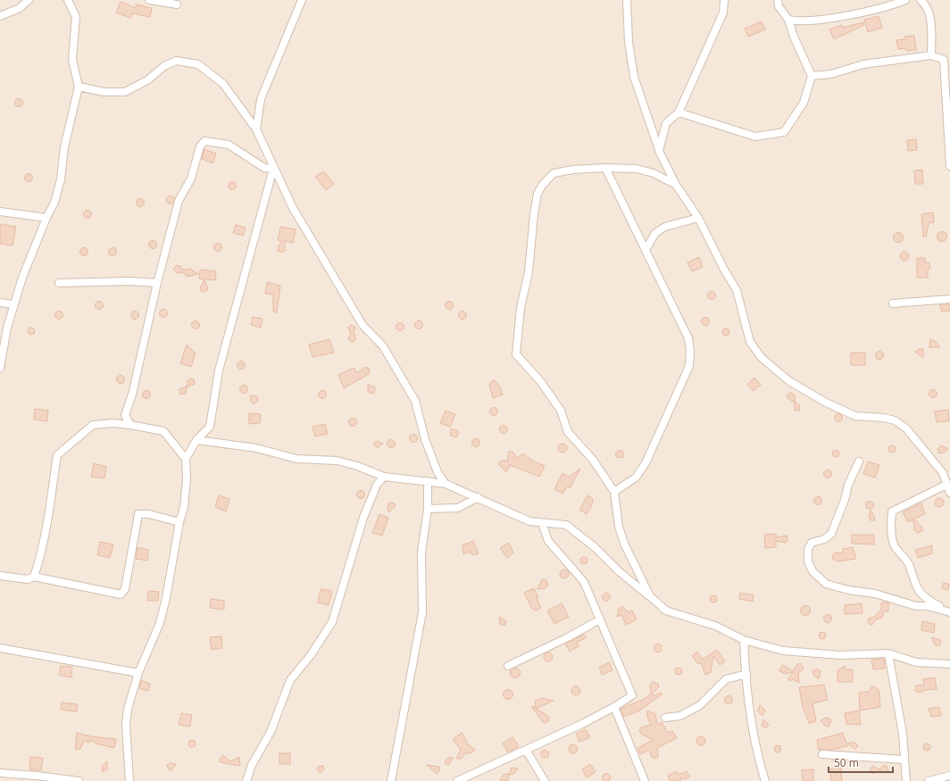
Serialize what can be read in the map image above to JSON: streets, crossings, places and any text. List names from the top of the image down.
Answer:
{
  "scale_bar": "50 m"
}
